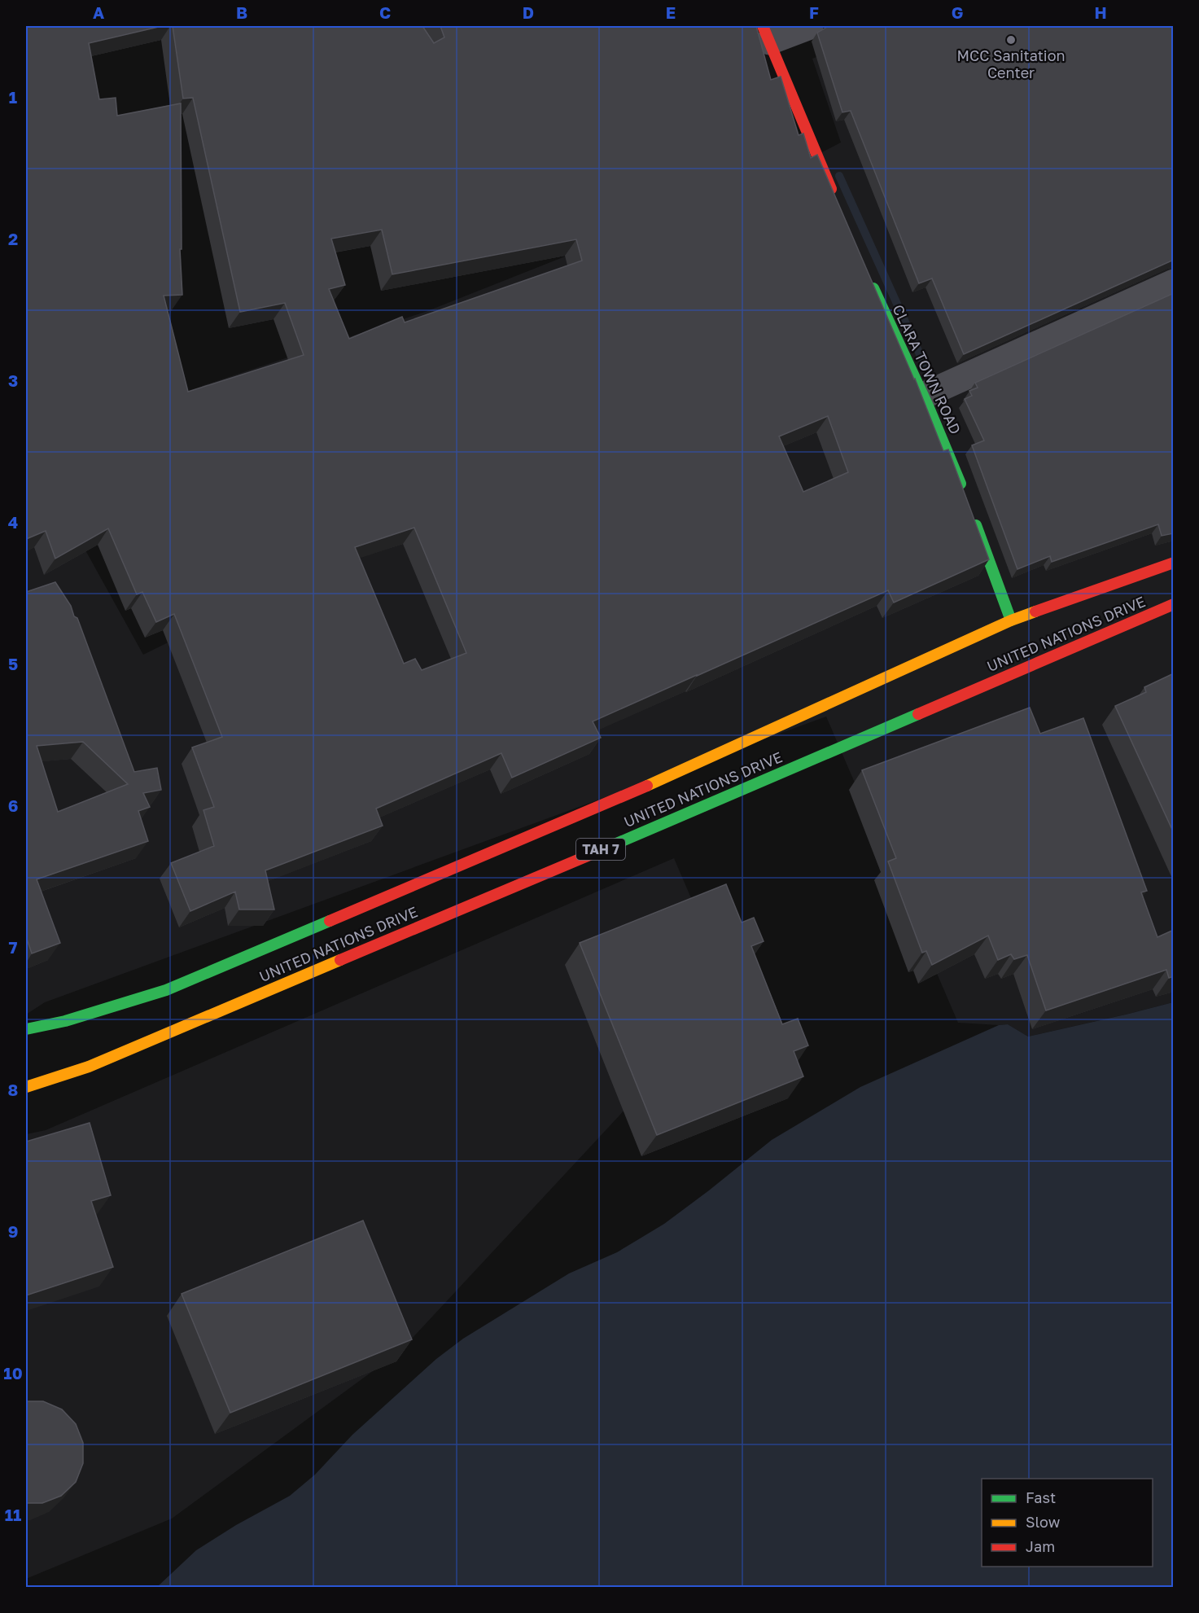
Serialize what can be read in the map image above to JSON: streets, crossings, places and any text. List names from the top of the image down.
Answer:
{
  "streets": {
    "main road": ["CLARA TOWN ROAD", "UNITED NATIONS DRIVE", "TAH 7"]
  },
  "places": ["MCC Sanitation Center"],
  "legend": ["Fast", "Slow", "Jam"],
  "grid": {
    "columns": [
      "A",
      "B",
      "C",
      "D",
      "E",
      "F",
      "G",
      "H"
    ],
    "rows": [
      "1",
      "2",
      "3",
      "4",
      "5",
      "6",
      "7",
      "8",
      "9",
      "10",
      "11"
    ]
  }
}
